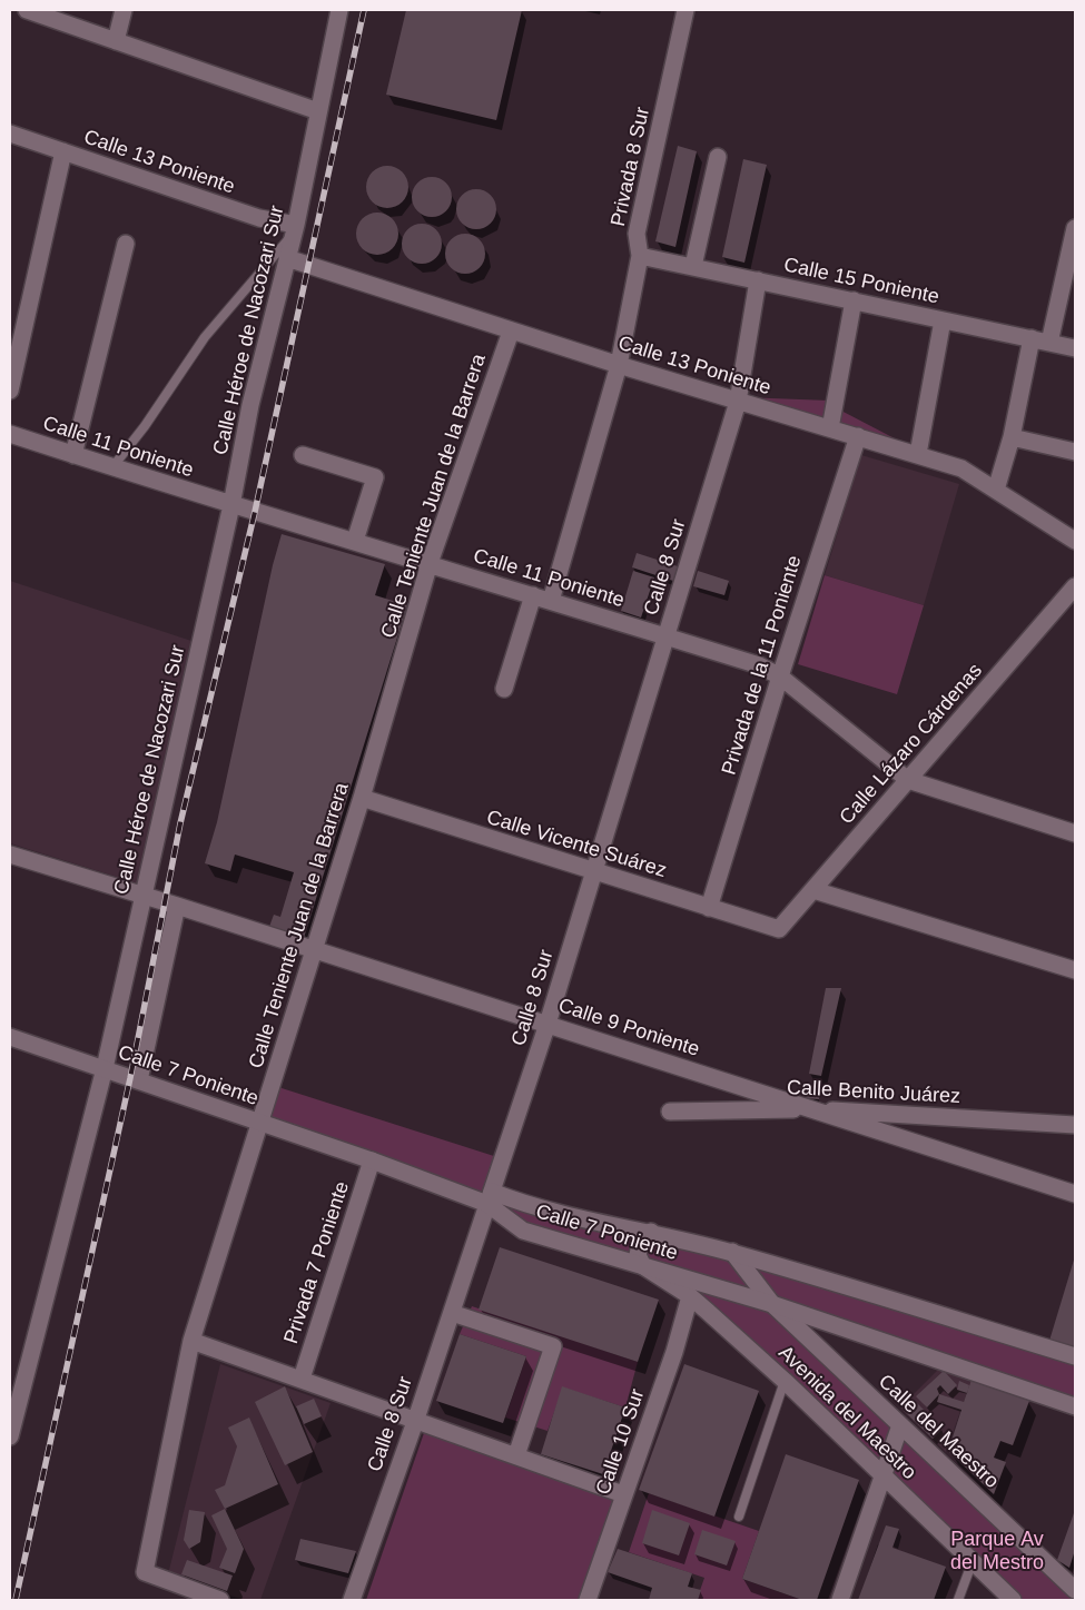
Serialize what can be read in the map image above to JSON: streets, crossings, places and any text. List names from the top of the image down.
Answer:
{
  "streets": {
    "street": [
      "Calle 13 Poniente",
      "Privada 8 Sur",
      "Calle 15 Poniente",
      "Calle Héroe de Nacozari Sur",
      "Calle 11 Poniente",
      "Calle Teniente Juan de la Barrera",
      "Calle 8 Sur",
      "Privada de la 11 Poniente",
      "Calle Lázaro Cárdenas",
      "Calle Vicente Suárez",
      "Calle 9 Poniente",
      "Calle 7 Poniente",
      "Calle Benito Juárez",
      "Privada 7 Poniente",
      "Avenida del Maestro",
      "Calle del Maestro",
      "Calle 10 Sur"
    ]
  },
  "crossings": [
    ["Calle 13 Poniente", "Privada 8 Sur"],
    ["Calle 13 Poniente", "Calle Héroe de Nacozari Sur"],
    ["Calle 13 Poniente", "Calle Teniente Juan de la Barrera"],
    ["Calle 13 Poniente", "Calle 8 Sur"],
    ["Calle 13 Poniente", "Privada de la 11 Poniente"],
    ["Privada 8 Sur", "Calle 15 Poniente"],
    ["Privada 8 Sur", "Calle 11 Poniente"],
    ["Calle 15 Poniente", "Calle 8 Sur"],
    ["Calle Héroe de Nacozari Sur", "Calle 11 Poniente"],
    ["Calle Héroe de Nacozari Sur", "Calle 9 Poniente"],
    ["Calle Héroe de Nacozari Sur", "Calle 7 Poniente"],
    ["Calle 11 Poniente", "Calle Teniente Juan de la Barrera"],
    ["Calle 11 Poniente", "Calle 8 Sur"],
    ["Calle 11 Poniente", "Privada de la 11 Poniente"],
    ["Calle 11 Poniente", "Calle Lázaro Cárdenas"],
    ["Calle Teniente Juan de la Barrera", "Calle Vicente Suárez"],
    ["Calle Teniente Juan de la Barrera", "Calle 9 Poniente"],
    ["Calle Teniente Juan de la Barrera", "Calle 7 Poniente"],
    ["Calle 8 Sur", "Calle Vicente Suárez"],
    ["Calle 8 Sur", "Calle 9 Poniente"],
    ["Calle 8 Sur", "Calle 7 Poniente"],
    ["Privada de la 11 Poniente", "Calle Vicente Suárez"],
    ["Calle Lázaro Cárdenas", "Calle Vicente Suárez"],
    ["Calle 9 Poniente", "Calle Benito Juárez"],
    ["Calle 7 Poniente", "Privada 7 Poniente"],
    ["Calle 7 Poniente", "Avenida del Maestro"],
    ["Calle 7 Poniente", "Calle del Maestro"],
    ["Avenida del Maestro", "Calle 10 Sur"]
  ],
  "parks": ["Parque Av del Mestro"]
}
